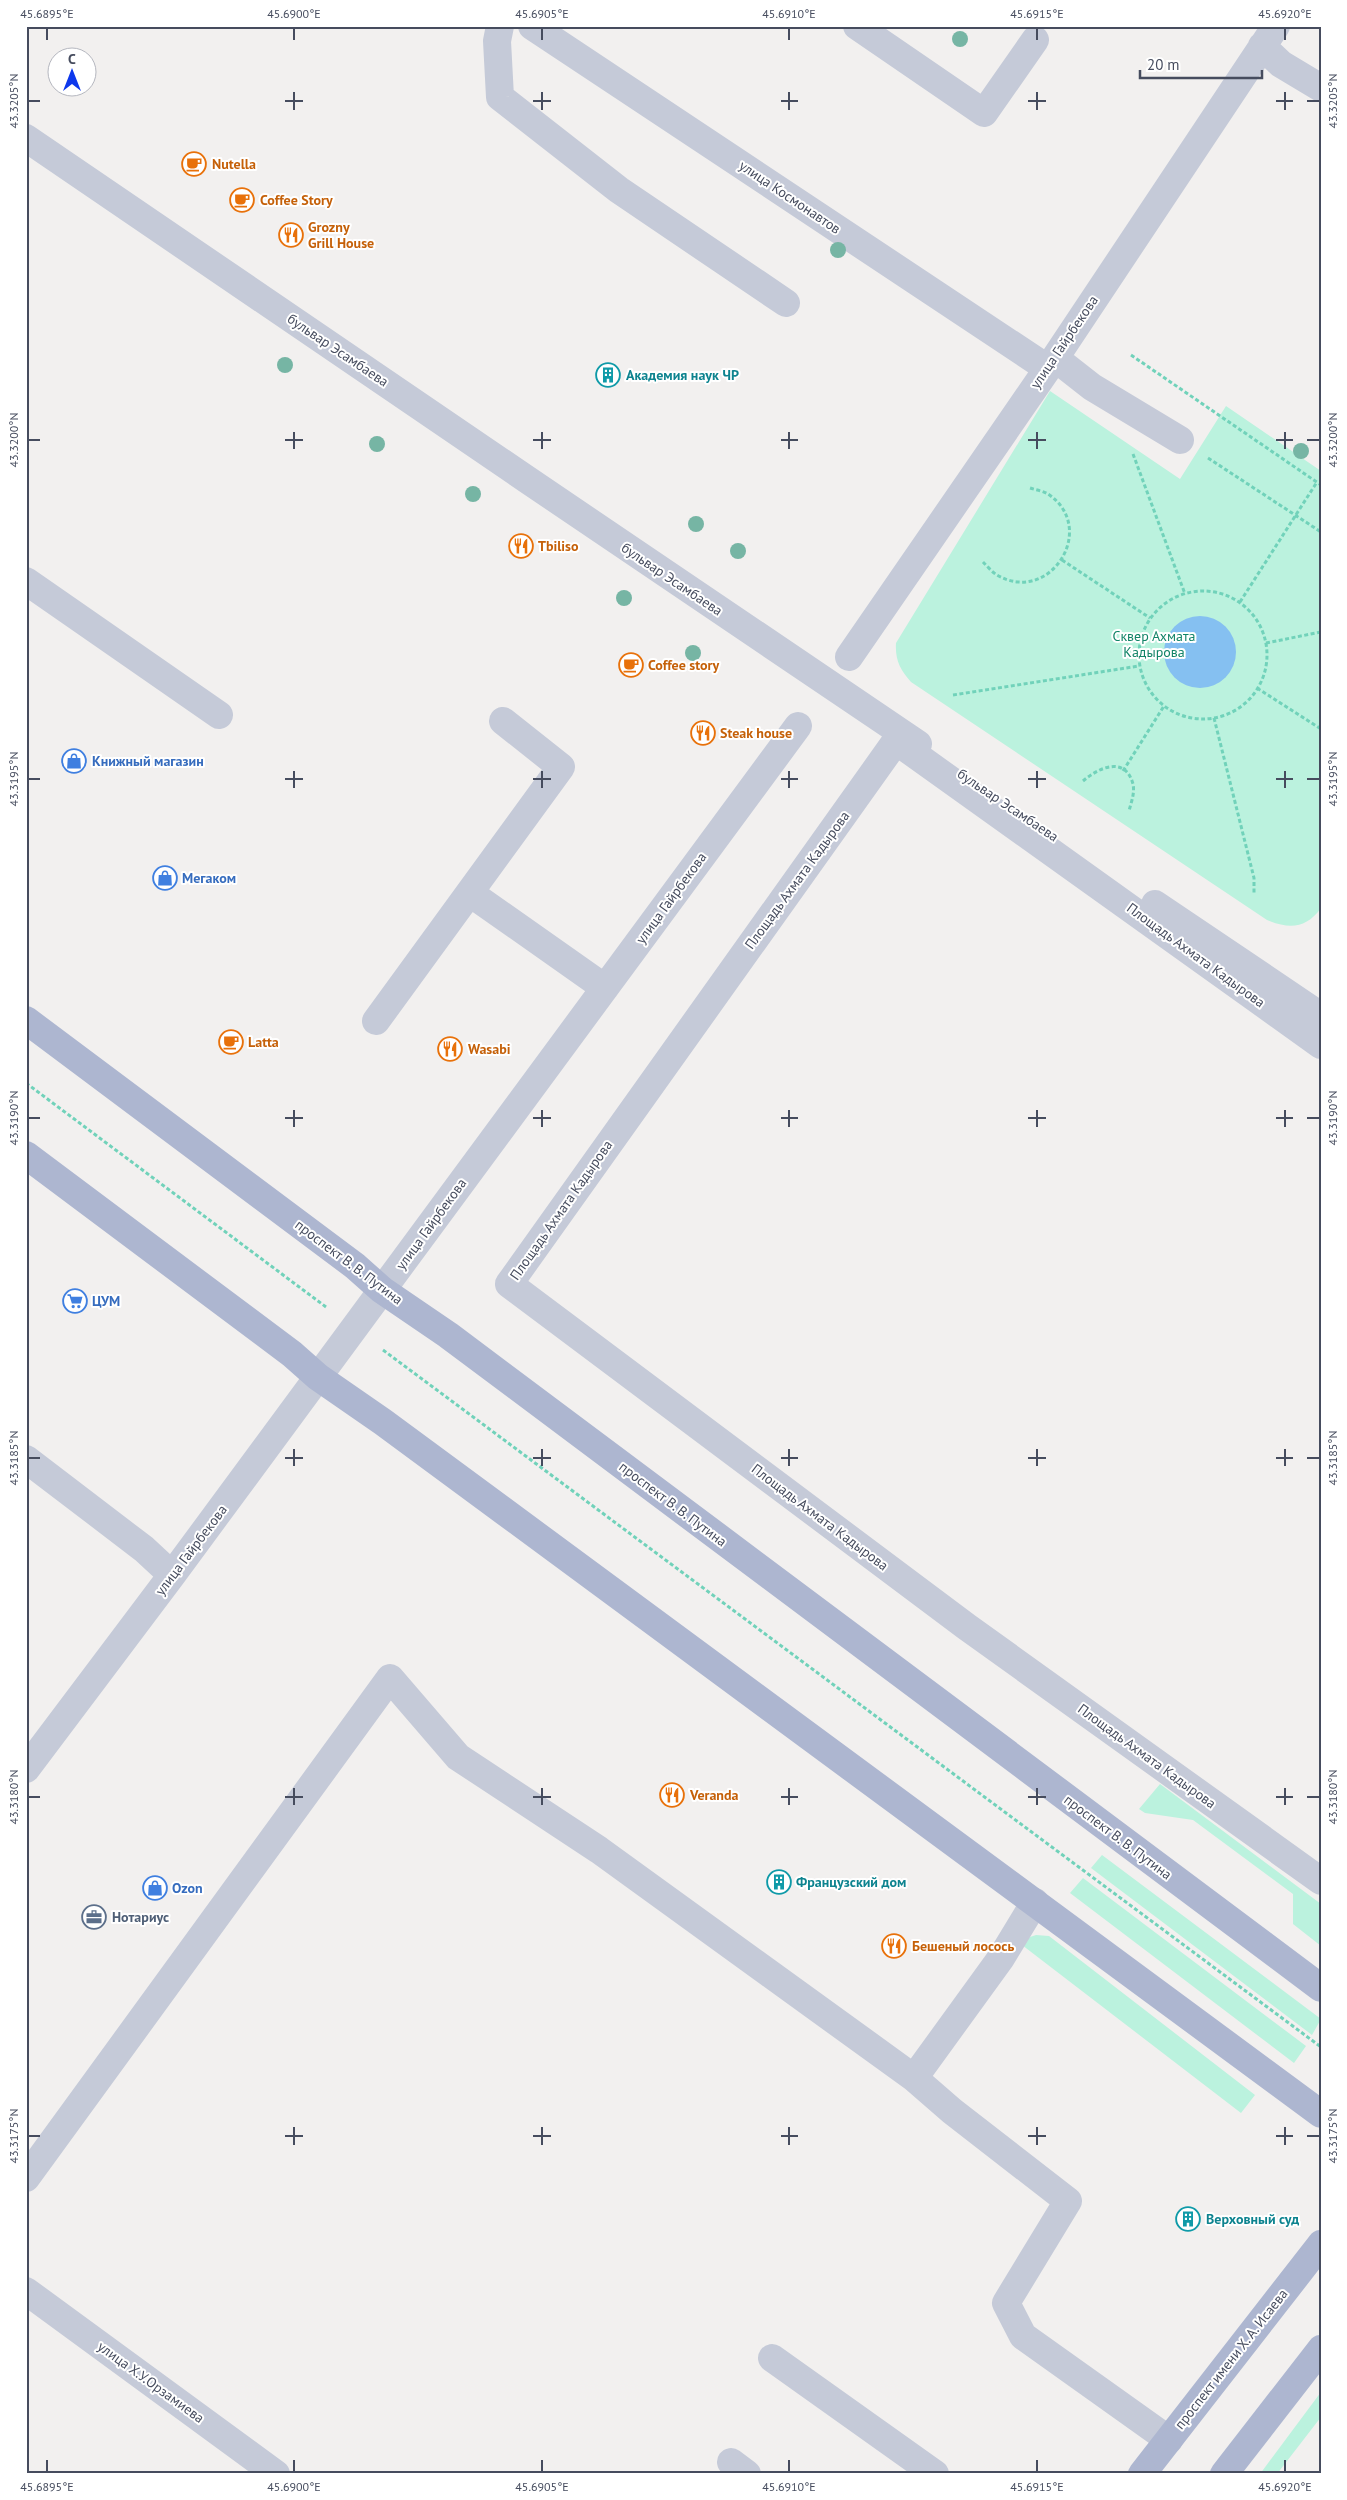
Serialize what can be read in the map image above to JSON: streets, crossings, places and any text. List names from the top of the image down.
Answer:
{
  "streets": {
    "main road": ["проспект В. В. Путина", "проспект имени Х. А. Исаева"],
    "street": [
      "улица Космонавтов",
      "улица Гайрбекова",
      "бульвар Эсамбаева",
      "Площадь Ахмата Кадырова",
      "улица Х.У.Орзамиева"
    ]
  },
  "crossings": [
    ["улица Космонавтов", "улица Гайрбекова"],
    ["улица Гайрбекова", "проспект В. В. Путина"]
  ],
  "parks": ["Сквер Ахмата Кадырова"],
  "places": {
    "cafe": [
      "Nutella",
      "Coffee Story",
      "Coffee story",
      "Latta"
    ],
    "restaurant": [
      "Grozny Grill House",
      "Tbiliso",
      "Steak house",
      "Wasabi",
      "Veranda",
      "Бешеный лосось"
    ],
    "building": ["Академия наук ЧР", "Французский дом", "Верховный суд"],
    "shop": ["Книжный магазин", "Мегаком", "Ozon"],
    "supermarket": ["ЦУМ"],
    "office": ["Нотариус"]
  },
  "scale_bar": "20 m",
  "north": "top",
  "coordinates": [
    "45.6895°E",
    "45.6900°E",
    "45.6905°E",
    "45.6910°E",
    "45.6915°E",
    "45.6920°E",
    "43.3205°N",
    "43.3200°N",
    "43.3195°N",
    "43.3190°N",
    "43.3185°N",
    "43.3180°N",
    "43.3175°N"
  ]
}
